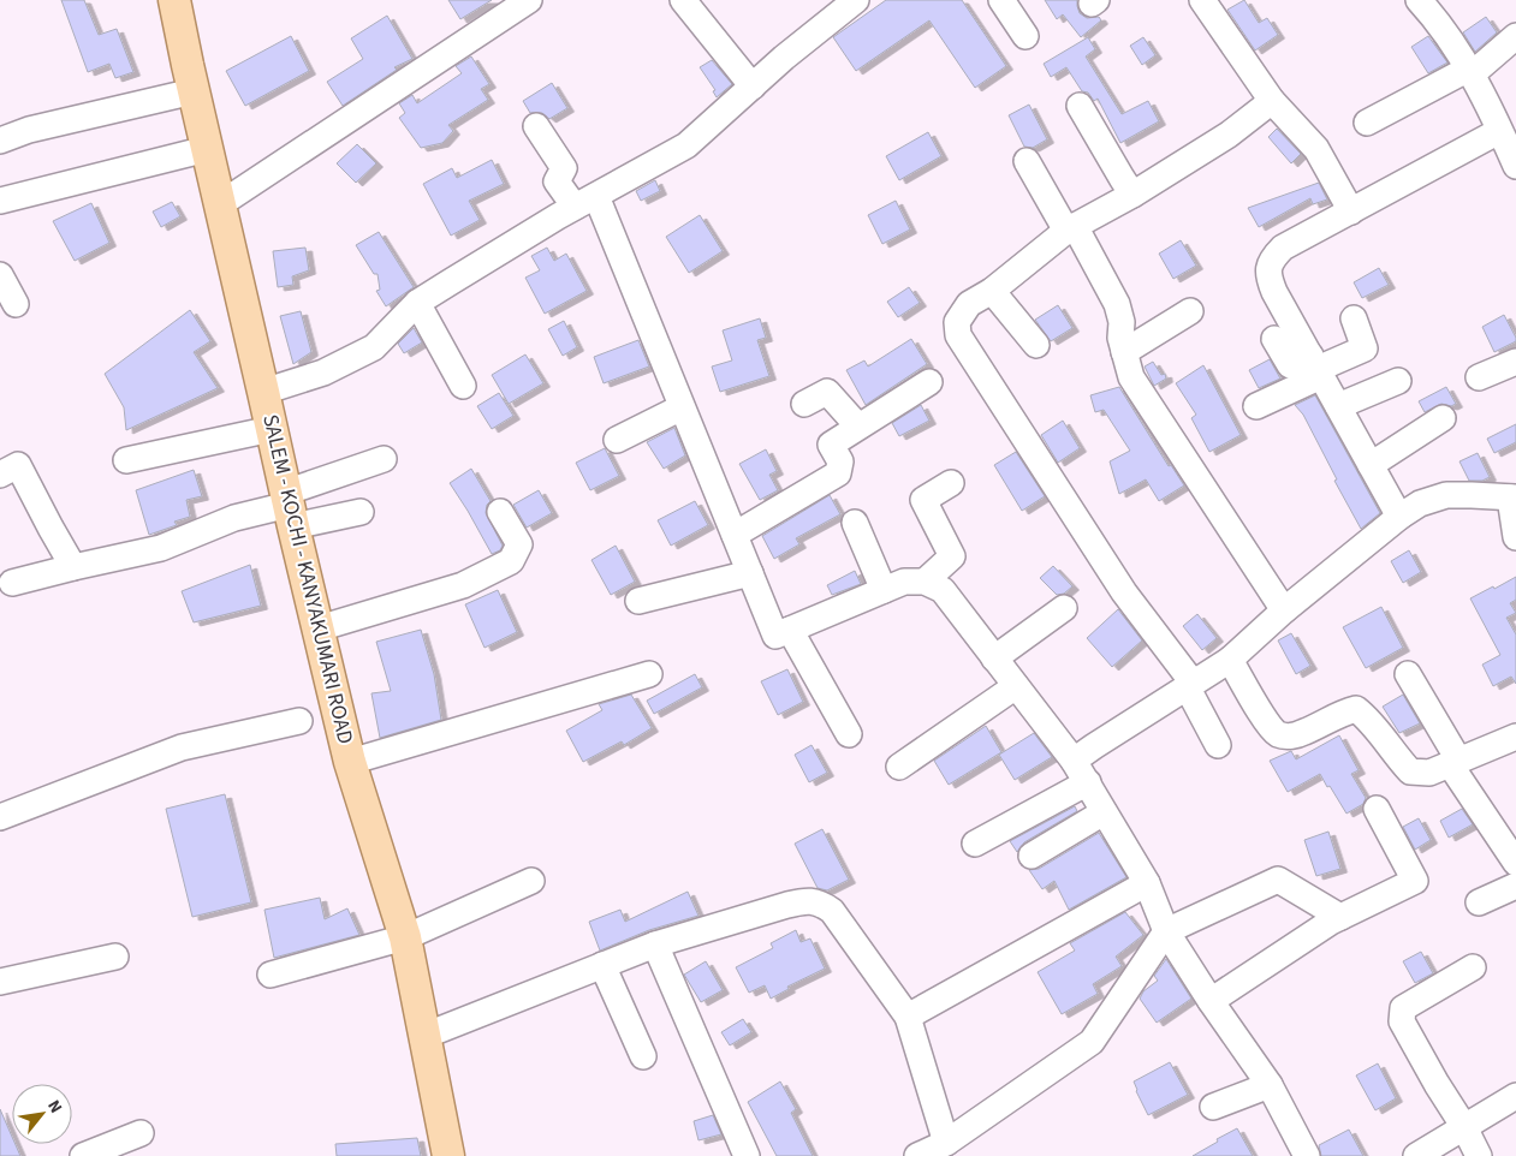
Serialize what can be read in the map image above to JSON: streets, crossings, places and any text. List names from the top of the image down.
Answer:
{
  "streets": {
    "main road": ["SALEM - KOCHI - KANYAKUMARI ROAD"]
  },
  "north": "top right"
}
